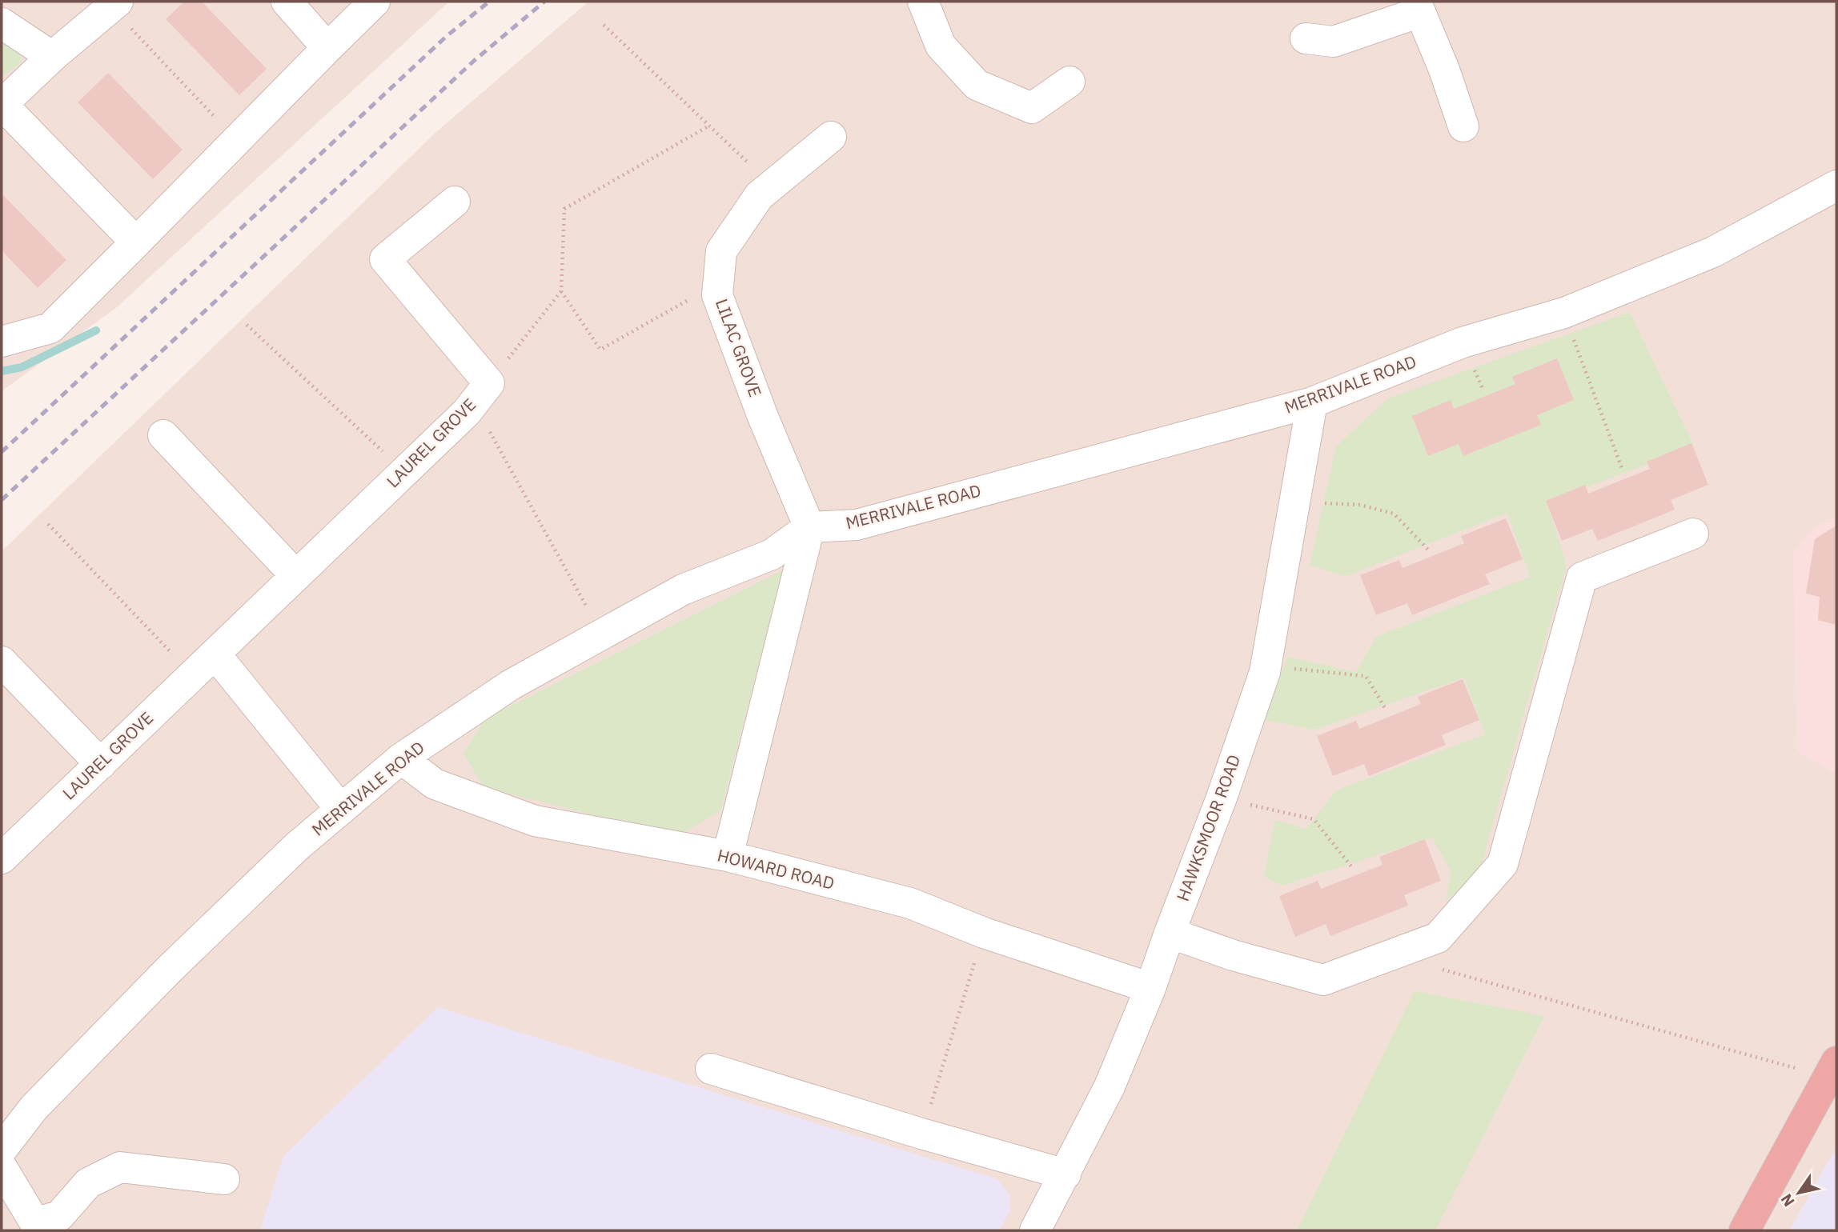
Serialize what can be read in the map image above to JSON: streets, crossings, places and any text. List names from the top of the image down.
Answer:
{
  "streets": {
    "street": [
      "LILAC GROVE",
      "MERRIVALE ROAD",
      "LAUREL GROVE",
      "HAWKSMOOR ROAD",
      "HOWARD ROAD"
    ]
  },
  "crossings": [
    ["LILAC GROVE", "MERRIVALE ROAD"],
    ["MERRIVALE ROAD", "HAWKSMOOR ROAD"],
    ["MERRIVALE ROAD", "HOWARD ROAD"],
    ["HAWKSMOOR ROAD", "HOWARD ROAD"]
  ],
  "north": "bottom left"
}
